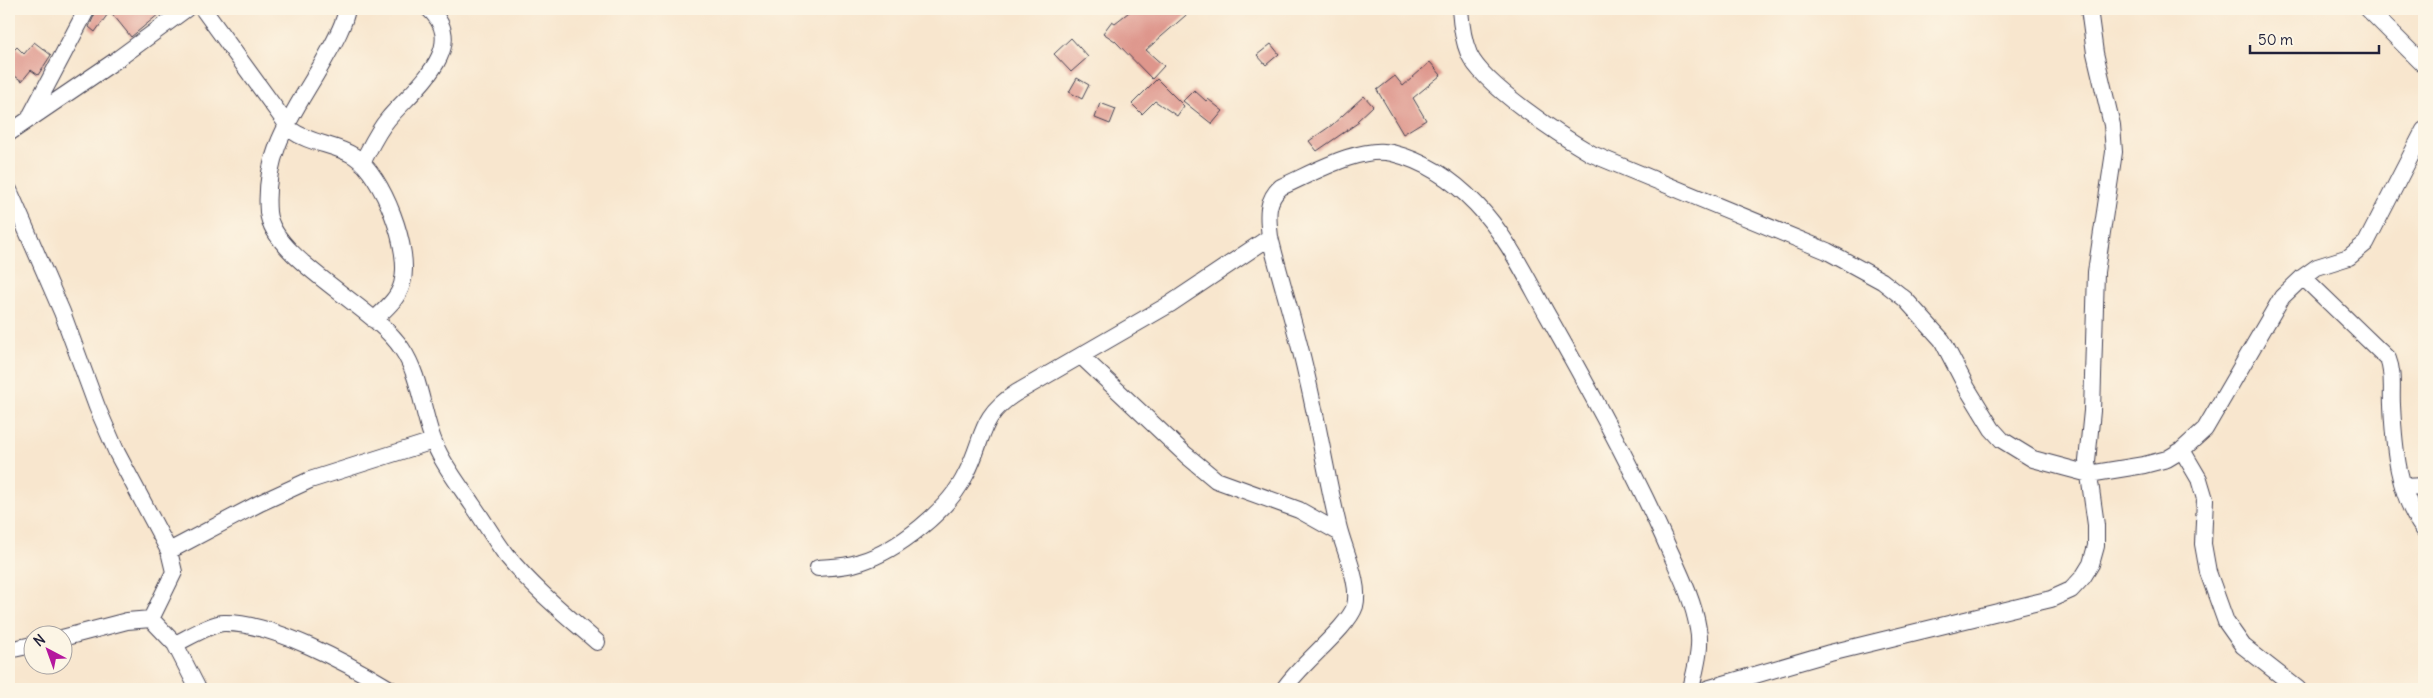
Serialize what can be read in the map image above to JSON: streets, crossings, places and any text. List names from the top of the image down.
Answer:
{
  "scale_bar": "50 m",
  "north": "top left"
}
